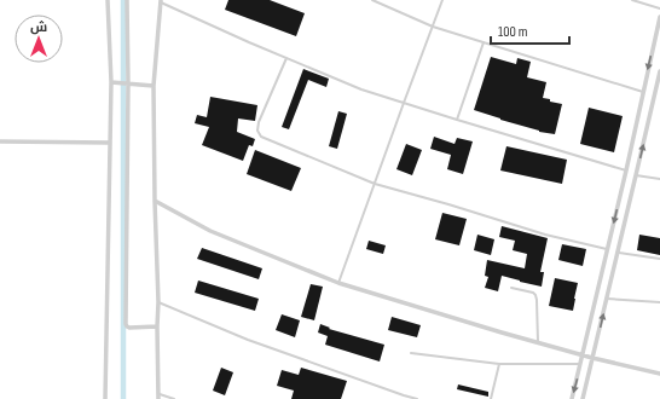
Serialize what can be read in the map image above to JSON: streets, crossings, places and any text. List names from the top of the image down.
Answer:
{
  "scale_bar": "100 m",
  "north": "top"
}
